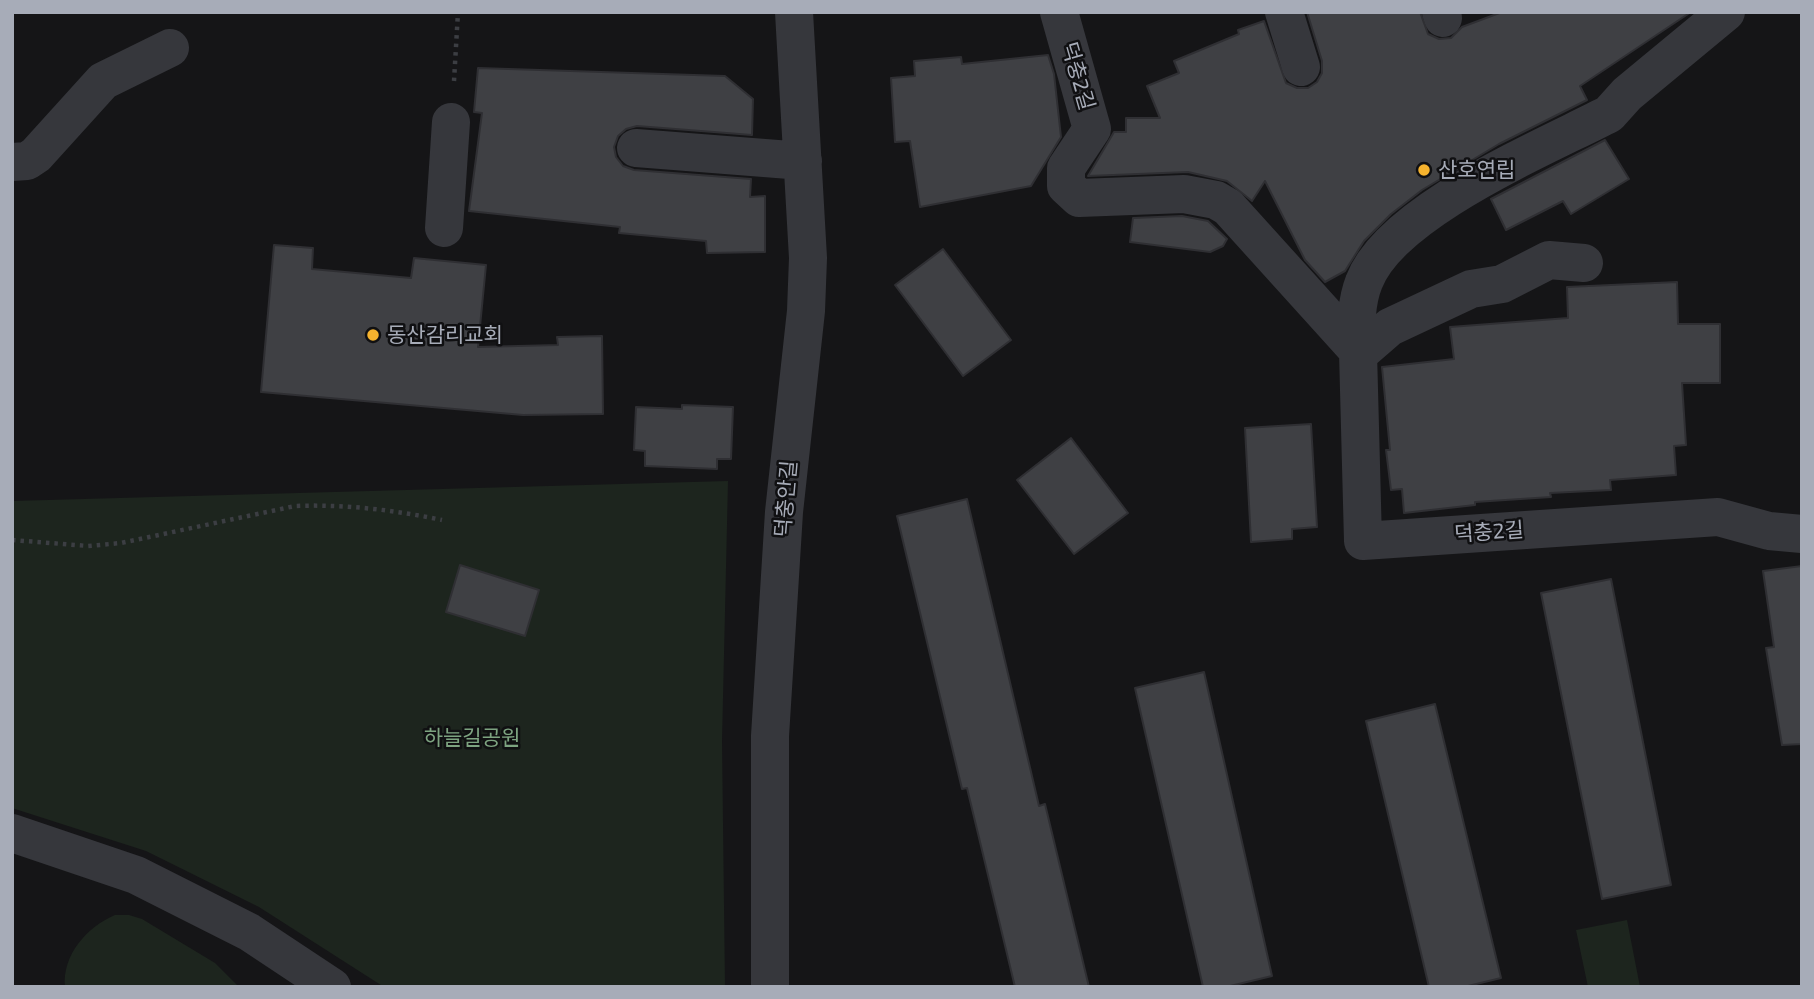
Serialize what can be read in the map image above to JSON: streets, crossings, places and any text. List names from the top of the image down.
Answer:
{
  "streets": {
    "street": ["덕충2길", "덕충안길"]
  },
  "parks": ["하늘길공원"],
  "places": ["산호연립", "동산감리교회"]
}
